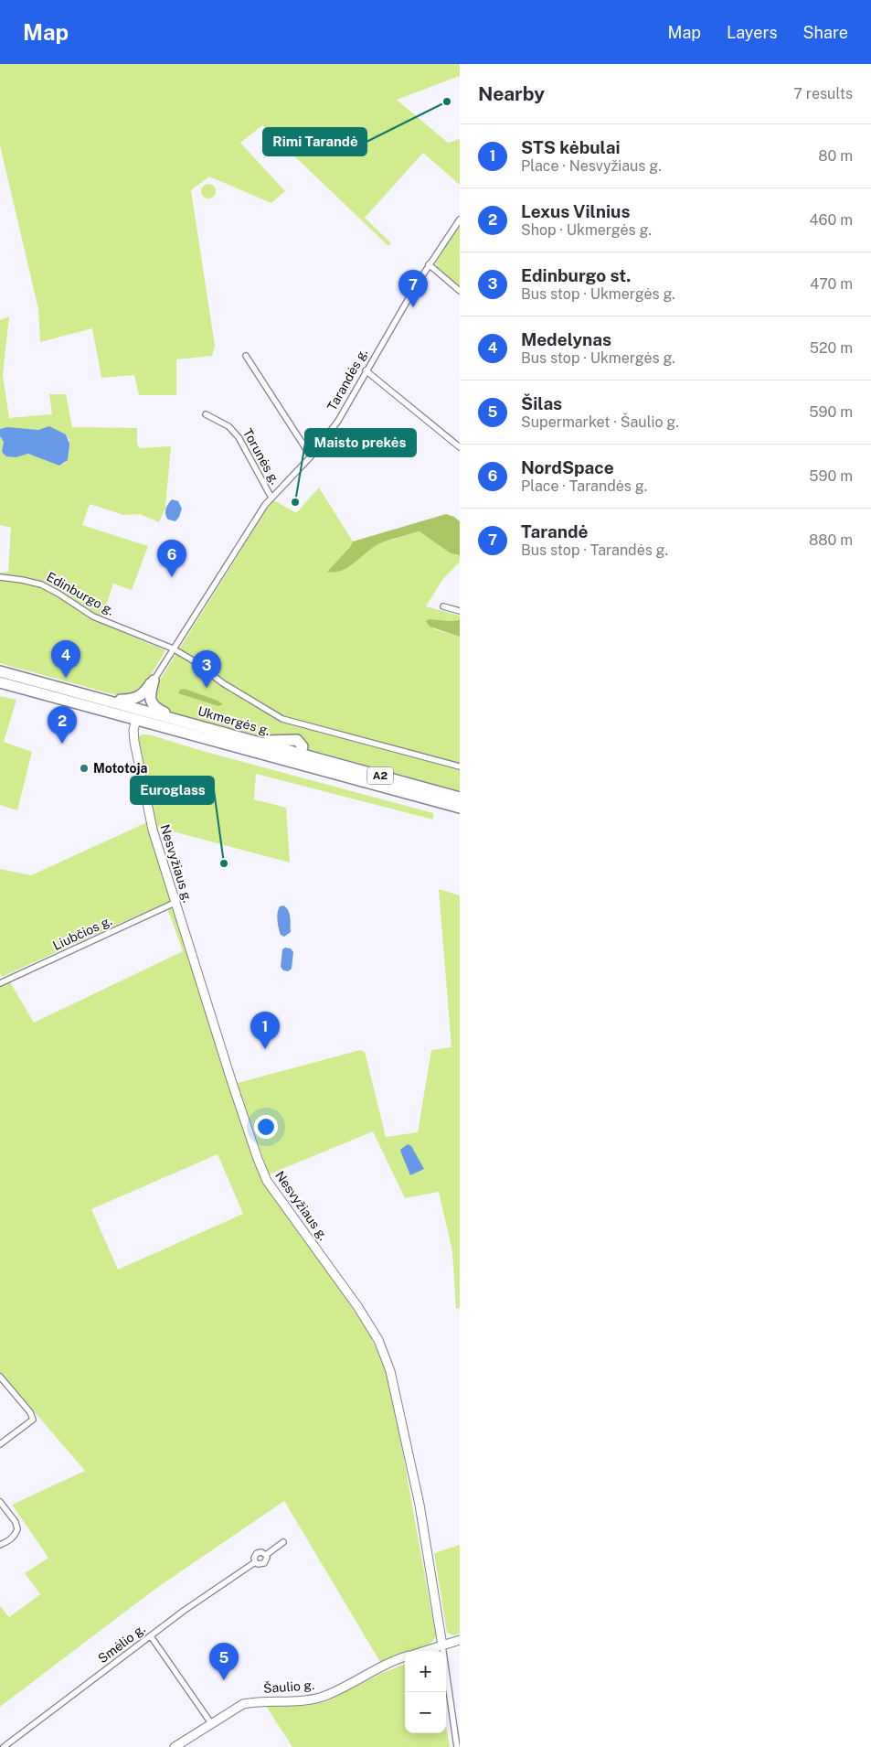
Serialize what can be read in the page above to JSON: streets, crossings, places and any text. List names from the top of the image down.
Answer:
{
  "streets": {
    "highway": ["Ukmergės g.", "A2"],
    "street": [
      "Tarandės g.",
      "Torunės g.",
      "Edinburgo g.",
      "Nesvyžiaus g.",
      "Liubčios g.",
      "Smėlio g.",
      "Šaulio g."
    ]
  },
  "crossings": [
    ["Tarandės g.", "Torunės g."],
    ["Tarandės g.", "Edinburgo g."],
    ["Ukmergės g.", "A2"],
    ["Ukmergės g.", "Nesvyžiaus g."],
    ["Nesvyžiaus g.", "Liubčios g."]
  ],
  "places": [
    "Rimi Tarandė",
    "Maisto prekės",
    "Mototoja",
    "Euroglass"
  ],
  "page": {
    "header": "Map",
    "nav": ["Map", "Layers", "Share"],
    "heading": ["Nearby", "7 results"],
    "list": [
      {
        "mark": "1",
        "name": "STS kėbulai",
        "note": "Place · Nesvyžiaus g.",
        "value": "80 m"
      },
      {
        "mark": "2",
        "name": "Lexus Vilnius",
        "note": "Shop · Ukmergės g.",
        "value": "460 m"
      },
      {
        "mark": "3",
        "name": "Edinburgo st.",
        "note": "Bus stop · Ukmergės g.",
        "value": "470 m"
      },
      {
        "mark": "4",
        "name": "Medelynas",
        "note": "Bus stop · Ukmergės g.",
        "value": "520 m"
      },
      {
        "mark": "5",
        "name": "Šilas",
        "note": "Supermarket · Šaulio g.",
        "value": "590 m"
      },
      {
        "mark": "6",
        "name": "NordSpace",
        "note": "Place · Tarandės g.",
        "value": "590 m"
      },
      {
        "mark": "7",
        "name": "Tarandė",
        "note": "Bus stop · Tarandės g.",
        "value": "880 m"
      }
    ],
    "pins": [
      "7",
      "6",
      "4",
      "3",
      "2",
      "1",
      "5"
    ],
    "map_buttons": ["+", "−"]
  }
}
